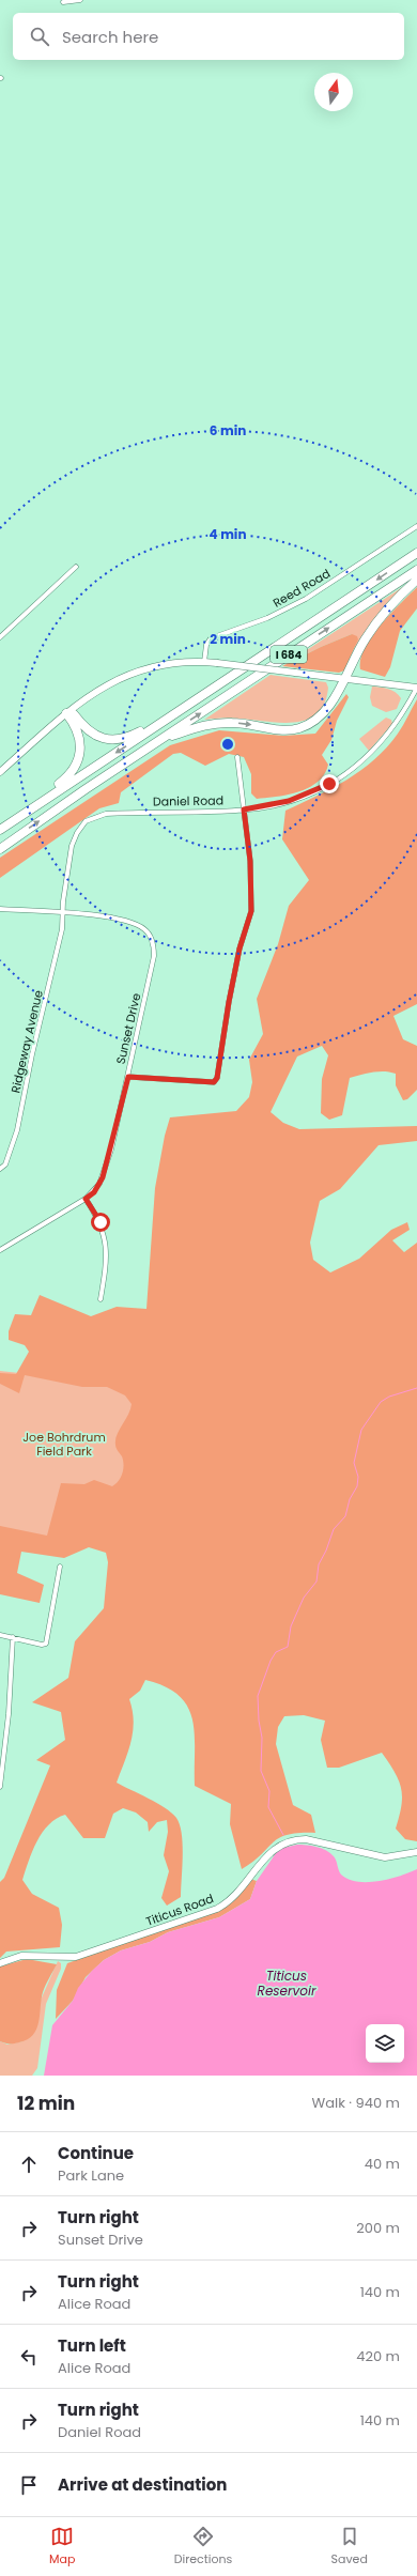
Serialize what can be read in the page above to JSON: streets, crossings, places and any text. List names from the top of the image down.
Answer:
{
  "streets": {
    "highway": ["I 684"],
    "main road": ["Titicus Road"],
    "street": [
      "Reed Road",
      "Daniel Road",
      "Sunset Drive",
      "Ridgeway Avenue"
    ]
  },
  "crossings": [
    ["Daniel Road", "Sunset Drive"],
    ["Daniel Road", "Ridgeway Avenue"],
    ["Sunset Drive", "Ridgeway Avenue"]
  ],
  "water": ["Titicus Reservoir"],
  "parks": ["Joe Bohrdrum Field Park"],
  "north": "top",
  "page": {
    "search": "Search here",
    "heading": ["12 min", "Walk · 940 m"],
    "list": [
      ["Continue", "Park Lane", "40 m"],
      ["Turn right", "Sunset Drive", "200 m"],
      ["Turn right", "Alice Road", "140 m"],
      ["Turn left", "Alice Road", "420 m"],
      ["Turn right", "Daniel Road", "140 m"],
      "Arrive at destination"
    ],
    "nav": ["Map", "Directions", "Saved"]
  },
  "rings": ["6 min", "4 min", "2 min"]
}
